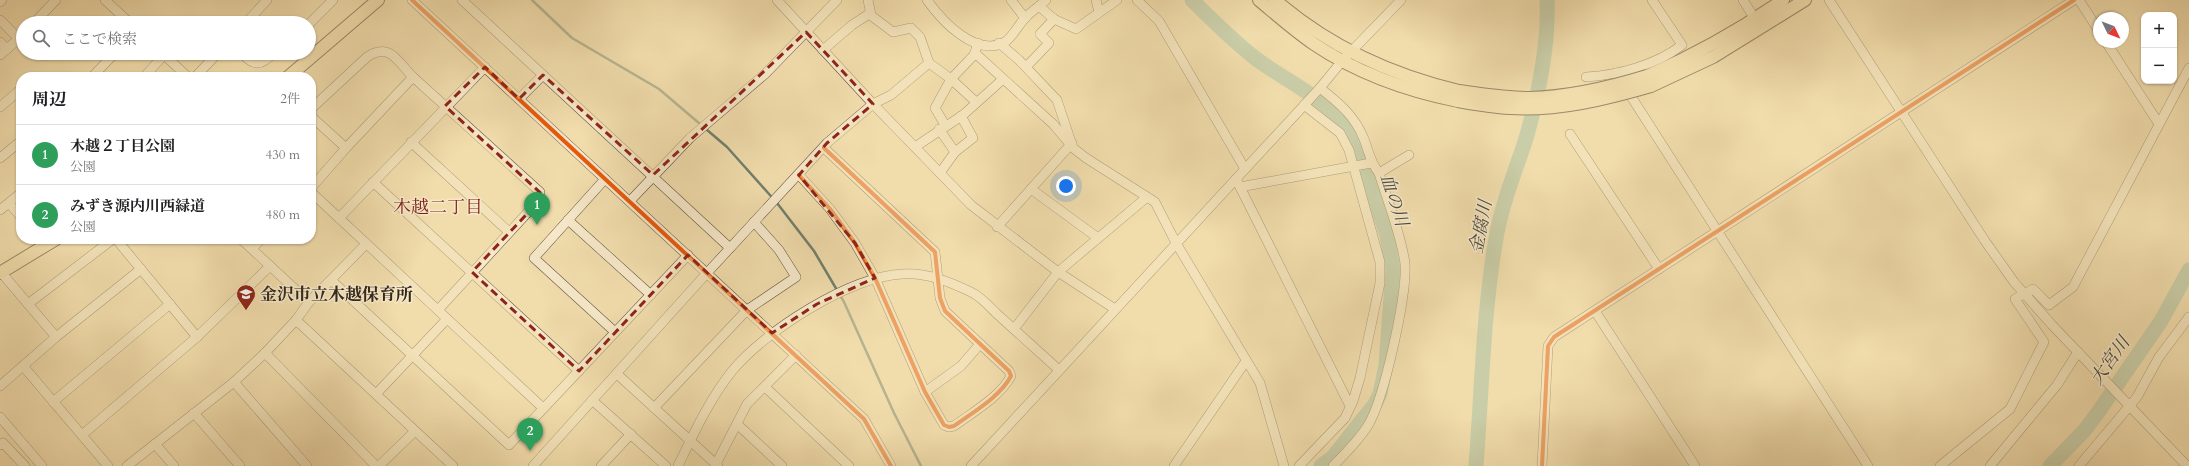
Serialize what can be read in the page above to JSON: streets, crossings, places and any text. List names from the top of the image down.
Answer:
{
  "districts": ["木越二丁目"],
  "water": ["血の川", "金腐川", "大宮川"],
  "places": {
    "school or university": ["金沢市立木越保育所"]
  },
  "north": "bottom right",
  "page": {
    "map_buttons": ["+", "−"],
    "search": "ここで検索",
    "heading": ["周辺", "2件"],
    "list": [
      {
        "mark": "1",
        "name": "木越２丁目公園",
        "note": "公園",
        "value": "430 m"
      },
      {
        "mark": "2",
        "name": "みずき源内川西緑道",
        "note": "公園",
        "value": "480 m"
      }
    ],
    "pins": ["1", "2"]
  }
}
